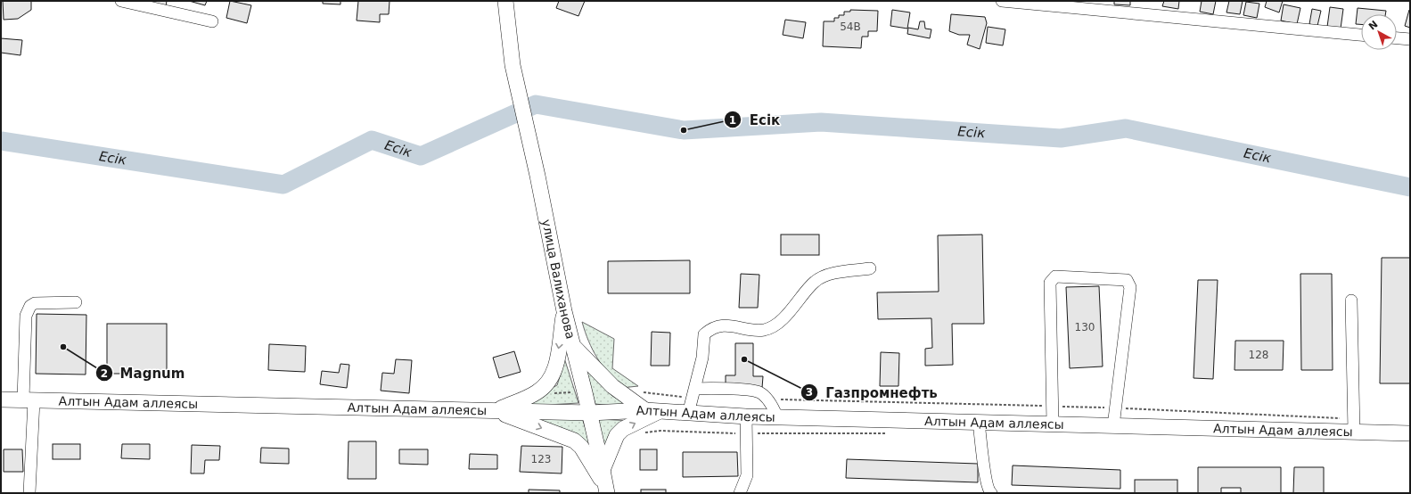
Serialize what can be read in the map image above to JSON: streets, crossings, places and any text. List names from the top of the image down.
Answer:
{
  "streets": {
    "main road": ["улица Валиханова", "Алтын Адам аллеясы"]
  },
  "crossings": [
    ["улица Валиханова", "Алтын Адам аллеясы"]
  ],
  "water": ["Есік"],
  "places": ["Есік", "Magnum", "Газпромнефть"],
  "house_numbers": [
    "54В",
    "130",
    "128",
    "123"
  ],
  "north": "top left"
}
